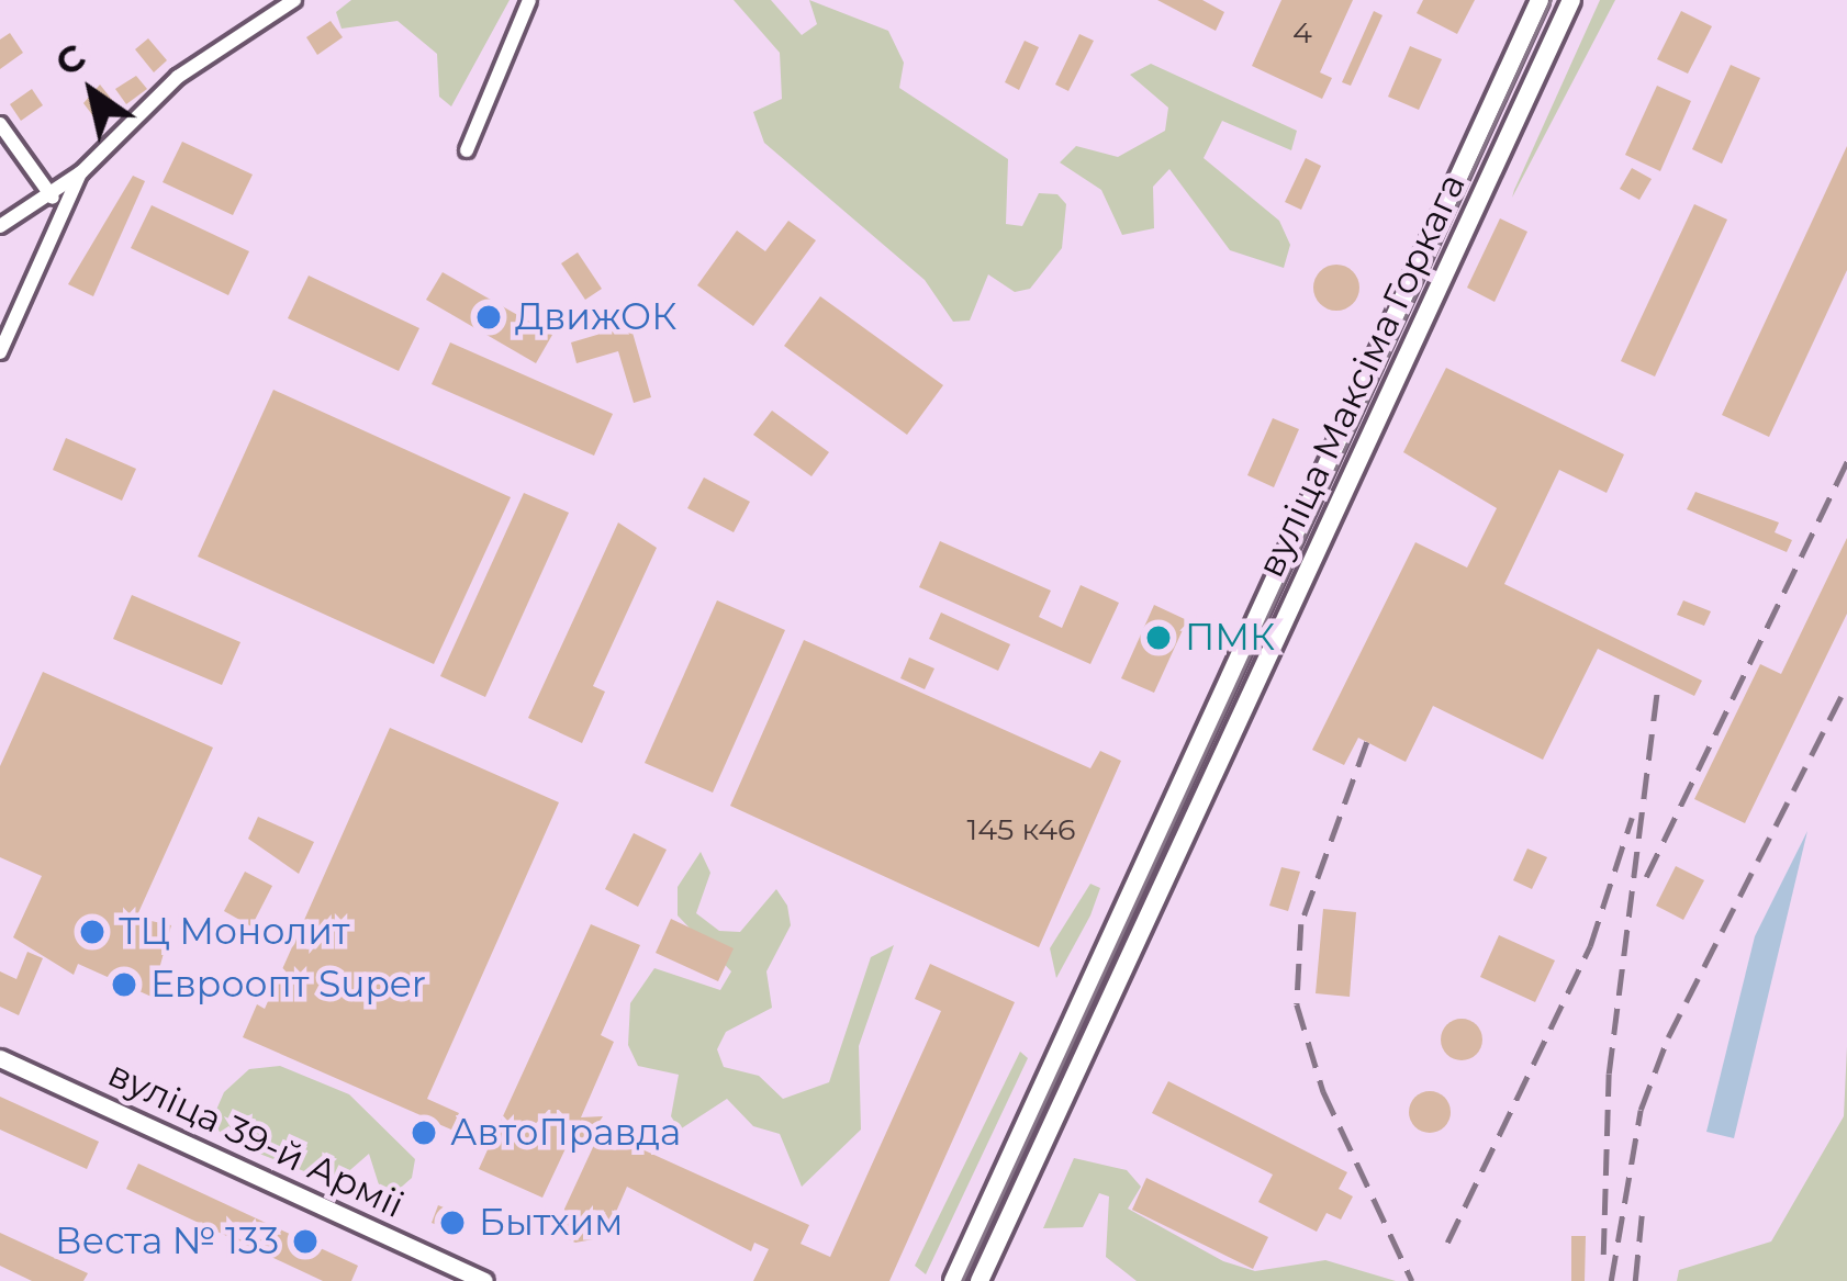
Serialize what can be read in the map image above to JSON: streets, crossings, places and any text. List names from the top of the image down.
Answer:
{
  "streets": {
    "main road": ["вуліца Максіма Горкага"],
    "street": ["вуліца 39-й Арміі"]
  },
  "places": [
    "ДвижОК",
    "ПМК",
    "ТЦ Монолит",
    "Евроопт Super",
    "АвтоПравда",
    "Бытхим",
    "Веста № 133"
  ],
  "house_numbers": ["4", "145 к46"],
  "north": "top left"
}
